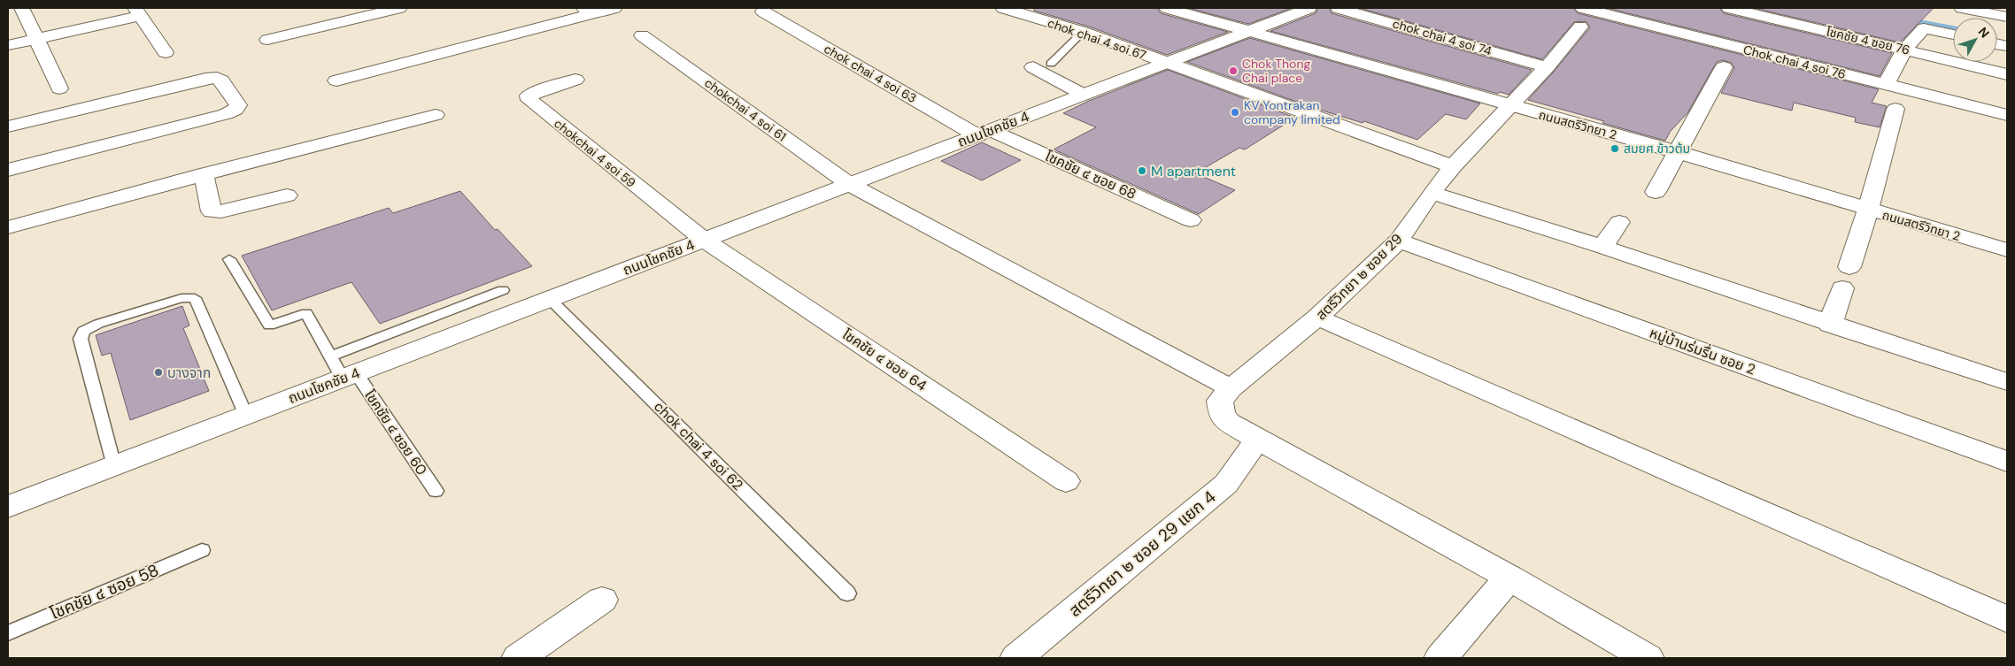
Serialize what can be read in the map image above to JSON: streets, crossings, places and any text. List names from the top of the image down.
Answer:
{
  "streets": {
    "street": [
      "chok chai 4 soi 74",
      "chok chai 4 soi 67",
      "โชคชัย 4 ซอย 76",
      "Chok chai 4 soi 76",
      "chok chai 4 soi 63",
      "chokchai 4 soi 61",
      "ถนนสตรีวิทยา 2",
      "ถนนโชคชัย 4",
      "chokchai 4 soi 59",
      "โชคชัย ๔ ซอย 68",
      "สตรีวิทยา ๒ ซอย 29",
      "หมู่บ้านร่มรื่น ซอย 2",
      "โชคชัย ๔ ซอย 64",
      "สตรีวิทยา ๒ ซอย 29 แยก 4"
    ],
    "lane": ["โชคชัย ๔ ซอย 60", "chok chai 4 soi 62", "โชคชัย ๔ ซอย 58"]
  },
  "crossings": [
    ["chok chai 4 soi 74", "สตรีวิทยา ๒ ซอย 29"],
    ["chok chai 4 soi 67", "ถนนโชคชัย 4"],
    ["chok chai 4 soi 67", "สตรีวิทยา ๒ ซอย 29"],
    ["chok chai 4 soi 63", "ถนนโชคชัย 4"],
    ["chok chai 4 soi 63", "โชคชัย ๔ ซอย 68"],
    ["chokchai 4 soi 61", "ถนนโชคชัย 4"],
    ["chokchai 4 soi 61", "สตรีวิทยา ๒ ซอย 29"],
    ["chokchai 4 soi 61", "สตรีวิทยา ๒ ซอย 29 แยก 4"],
    ["ถนนสตรีวิทยา 2", "ถนนโชคชัย 4"],
    ["ถนนสตรีวิทยา 2", "สตรีวิทยา ๒ ซอย 29"],
    ["ถนนโชคชัย 4", "chokchai 4 soi 59"],
    ["ถนนโชคชัย 4", "โชคชัย ๔ ซอย 68"],
    ["ถนนโชคชัย 4", "โชคชัย ๔ ซอย 64"],
    ["ถนนโชคชัย 4", "โชคชัย ๔ ซอย 60"],
    ["ถนนโชคชัย 4", "chok chai 4 soi 62"],
    ["chokchai 4 soi 59", "โชคชัย ๔ ซอย 64"],
    ["สตรีวิทยา ๒ ซอย 29", "หมู่บ้านร่มรื่น ซอย 2"]
  ],
  "places": [
    "Chok Thong Chai place",
    "KV Yontrakan company limited",
    "สมยศ ข้าวต้ม",
    "M apartment",
    "บางจาก"
  ],
  "north": "top right"
}
